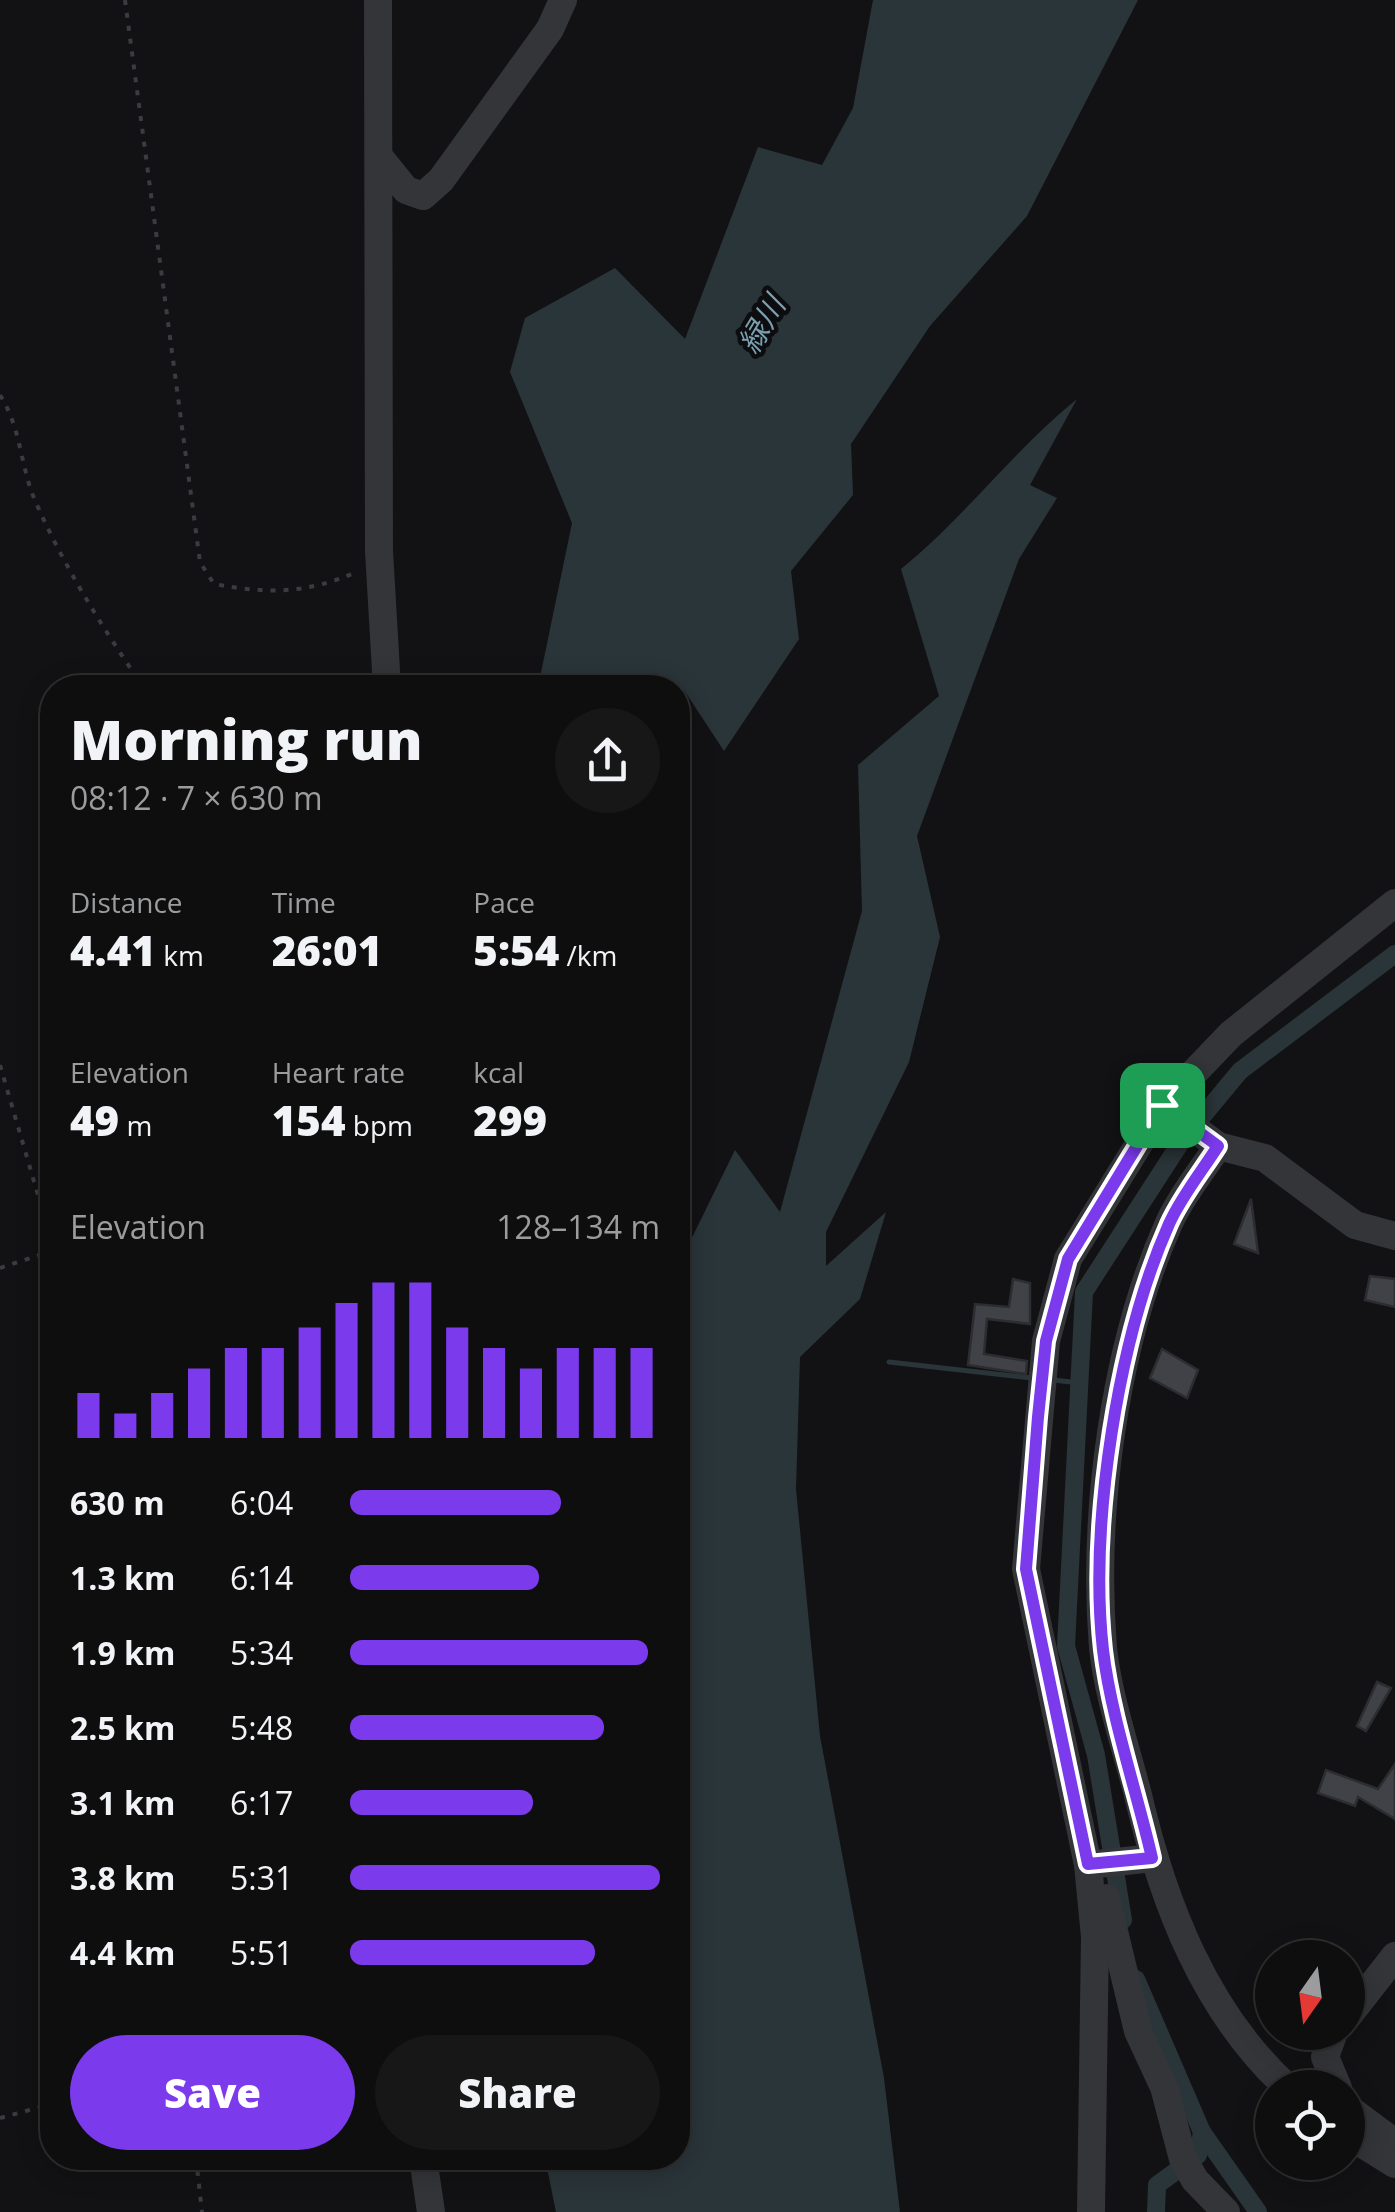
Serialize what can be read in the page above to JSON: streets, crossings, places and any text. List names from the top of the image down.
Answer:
{
  "water": ["緑川"],
  "north": "bottom",
  "page": {
    "heading": ["Morning run", "08:12 · 7 × 630 m"],
    "stats": [
      ["Distance", "4.41 km"],
      ["Time", "26:01"],
      ["Pace", "5:54 /km"],
      ["Elevation", "49 m"],
      ["Heart rate", "154 bpm"],
      ["kcal", "299"]
    ],
    "chart": ["Elevation", "128–134 m"],
    "list": [
      {
        "name": "630 m",
        "note": "6:04"
      },
      {
        "name": "1.3 km",
        "note": "6:14"
      },
      {
        "name": "1.9 km",
        "note": "5:34"
      },
      {
        "name": "2.5 km",
        "note": "5:48"
      },
      {
        "name": "3.1 km",
        "note": "6:17"
      },
      {
        "name": "3.8 km",
        "note": "5:31"
      },
      {
        "name": "4.4 km",
        "note": "5:51"
      }
    ],
    "buttons": ["Save", "Share"]
  }
}
